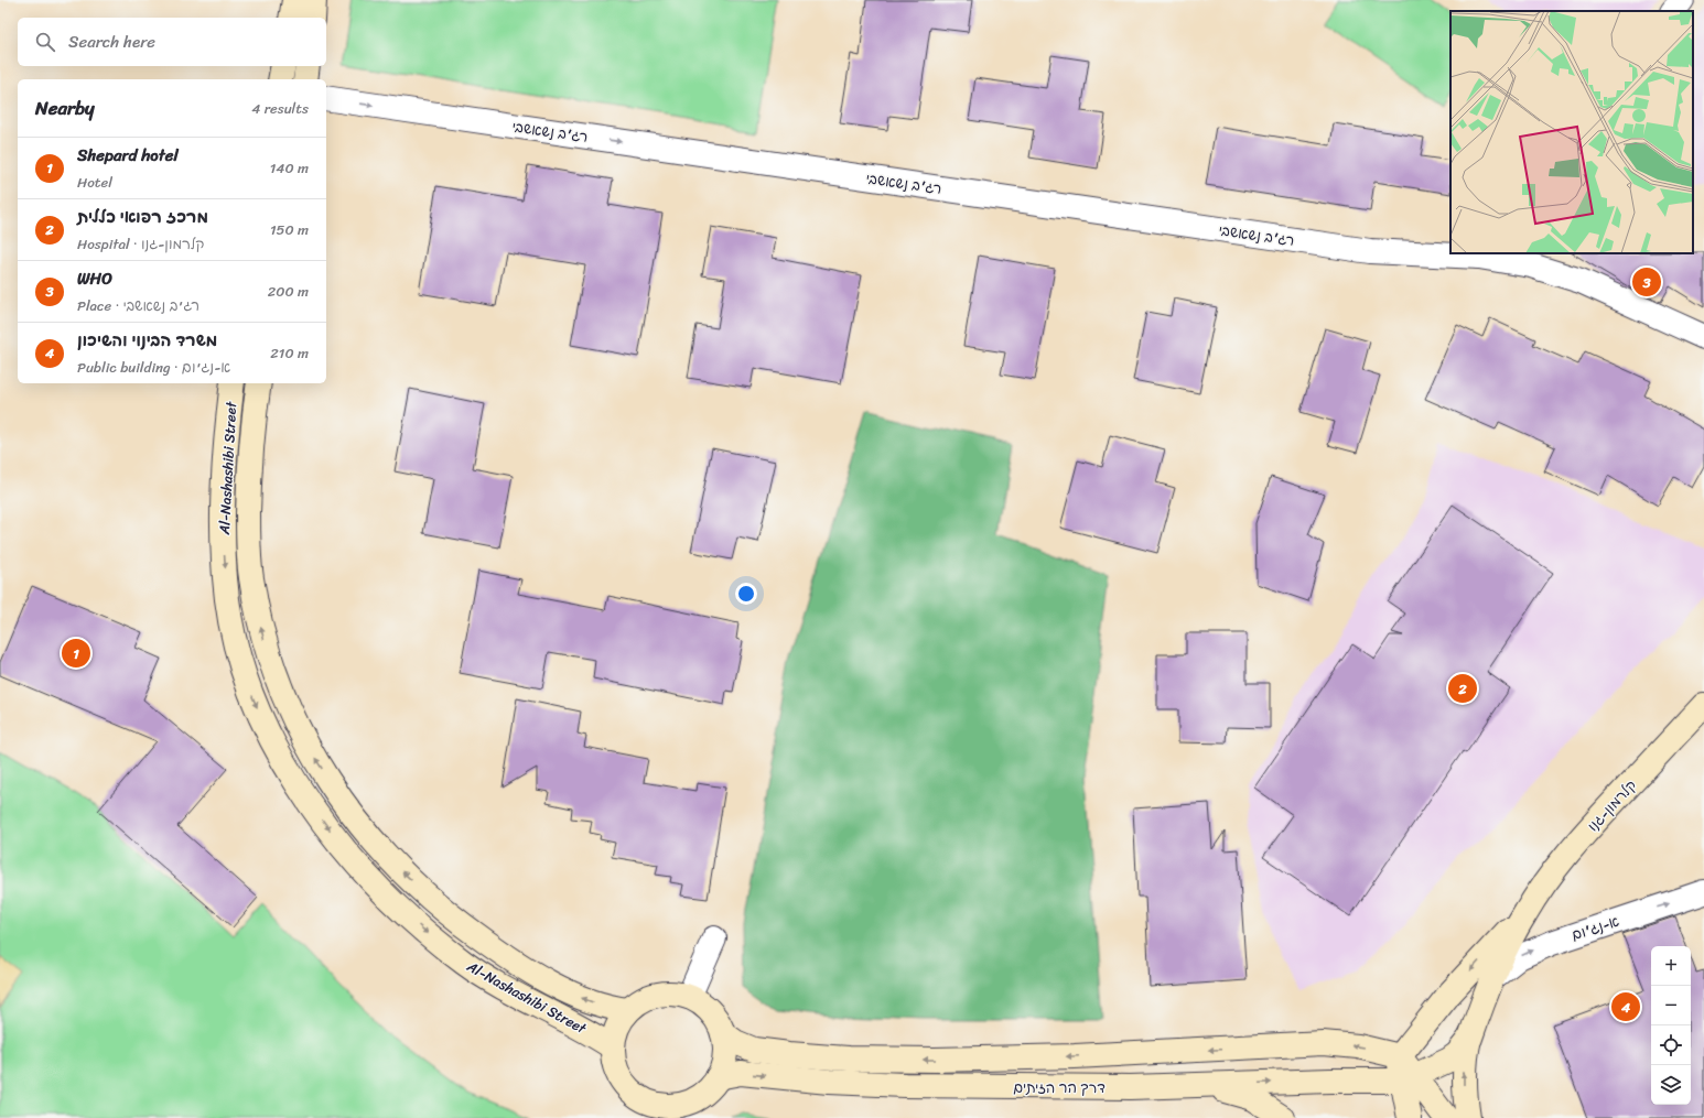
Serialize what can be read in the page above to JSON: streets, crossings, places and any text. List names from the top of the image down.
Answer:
{
  "streets": {
    "street": [
      "רג'ב נשאשבי",
      "Al-Nashashibi Street",
      "קלרמון-גנו",
      "א-נג'ום",
      "דרך הר הזיתים"
    ]
  },
  "crossings": [
    ["Al-Nashashibi Street", "דרך הר הזיתים"],
    ["קלרמון-גנו", "א-נג'ום"],
    ["קלרמון-גנו", "דרך הר הזיתים"]
  ],
  "one_way": ["רג'ב נשאשבי", "א-נג'ום"],
  "page": {
    "search": "Search here",
    "heading": ["Nearby", "4 results"],
    "list": [
      {
        "mark": "1",
        "name": "Shepard hotel",
        "note": "Hotel",
        "value": "140 m"
      },
      {
        "mark": "2",
        "name": "מרכז רפואי כללית",
        "note": "Hospital · קלרמון-גנו",
        "value": "150 m"
      },
      {
        "mark": "3",
        "name": "WHO",
        "note": "Place · רג'ב נשאשבי",
        "value": "200 m"
      },
      {
        "mark": "4",
        "name": "משרד הבינוי והשיכון",
        "note": "Public building · א-נג'ום",
        "value": "210 m"
      }
    ],
    "pins": [
      "3",
      "1",
      "2",
      "4"
    ],
    "map_buttons": ["+", "−"]
  }
}
